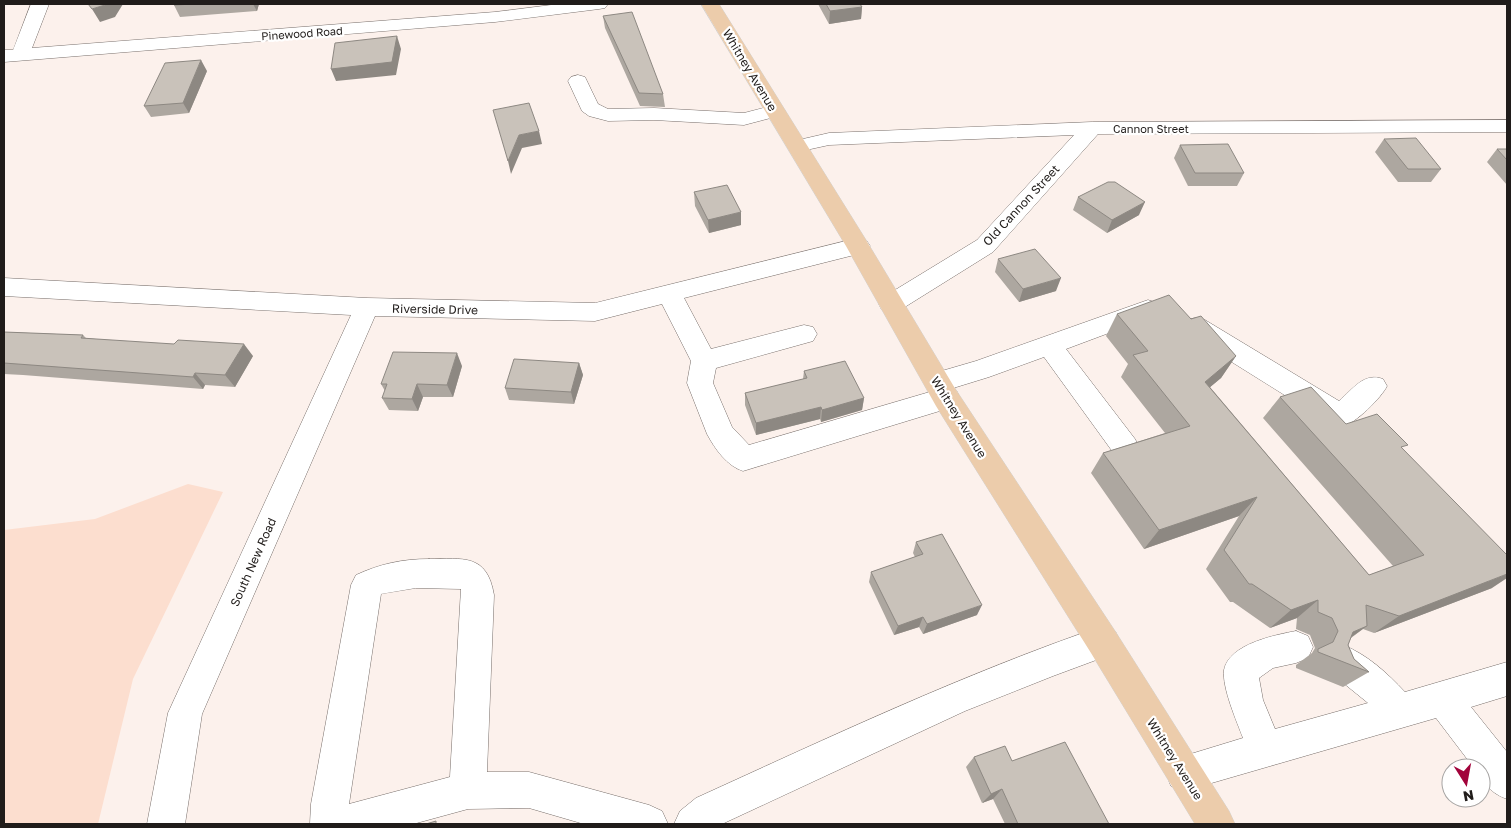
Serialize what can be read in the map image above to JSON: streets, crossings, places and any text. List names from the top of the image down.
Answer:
{
  "streets": {
    "main road": ["Whitney Avenue"],
    "street": [
      "Pinewood Road",
      "Cannon Street",
      "Old Cannon Street",
      "Riverside Drive",
      "South New Road"
    ]
  },
  "crossings": [
    ["Whitney Avenue", "Cannon Street"],
    ["Whitney Avenue", "Old Cannon Street"],
    ["Whitney Avenue", "Riverside Drive"],
    ["Cannon Street", "Old Cannon Street"],
    ["Riverside Drive", "South New Road"]
  ],
  "north": "bottom"
}
